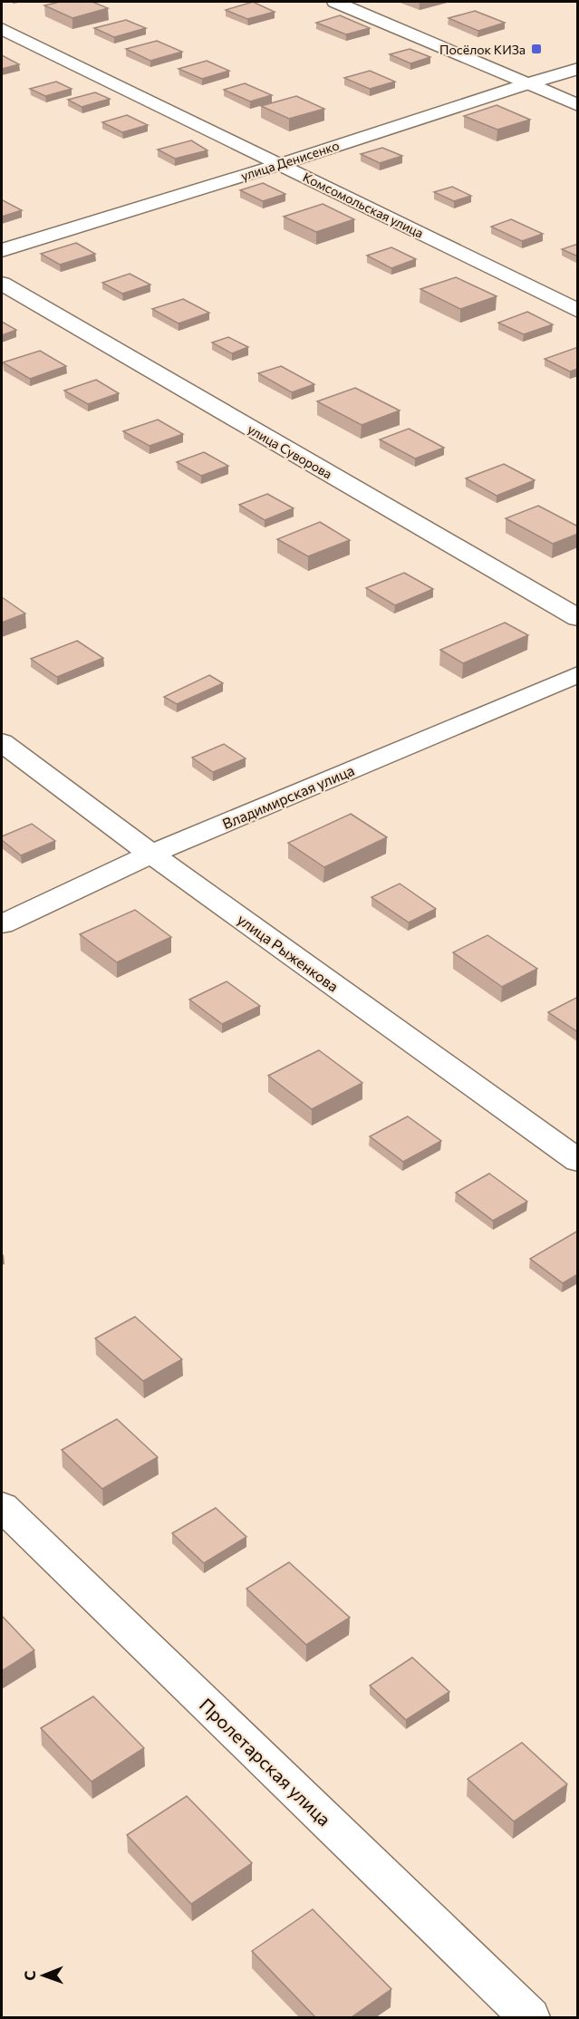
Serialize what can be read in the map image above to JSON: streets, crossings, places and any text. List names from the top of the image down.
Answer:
{
  "streets": {
    "street": [
      "улица Денисенко",
      "Комсомольская улица",
      "улица Суворова",
      "Владимирская улица",
      "улица Рыженкова",
      "Пролетарская улица"
    ]
  },
  "crossings": [
    ["улица Денисенко", "Комсомольская улица"],
    ["Владимирская улица", "улица Рыженкова"]
  ],
  "places": {
    "transit": ["Посёлок КИЗа"]
  },
  "north": "left"
}
